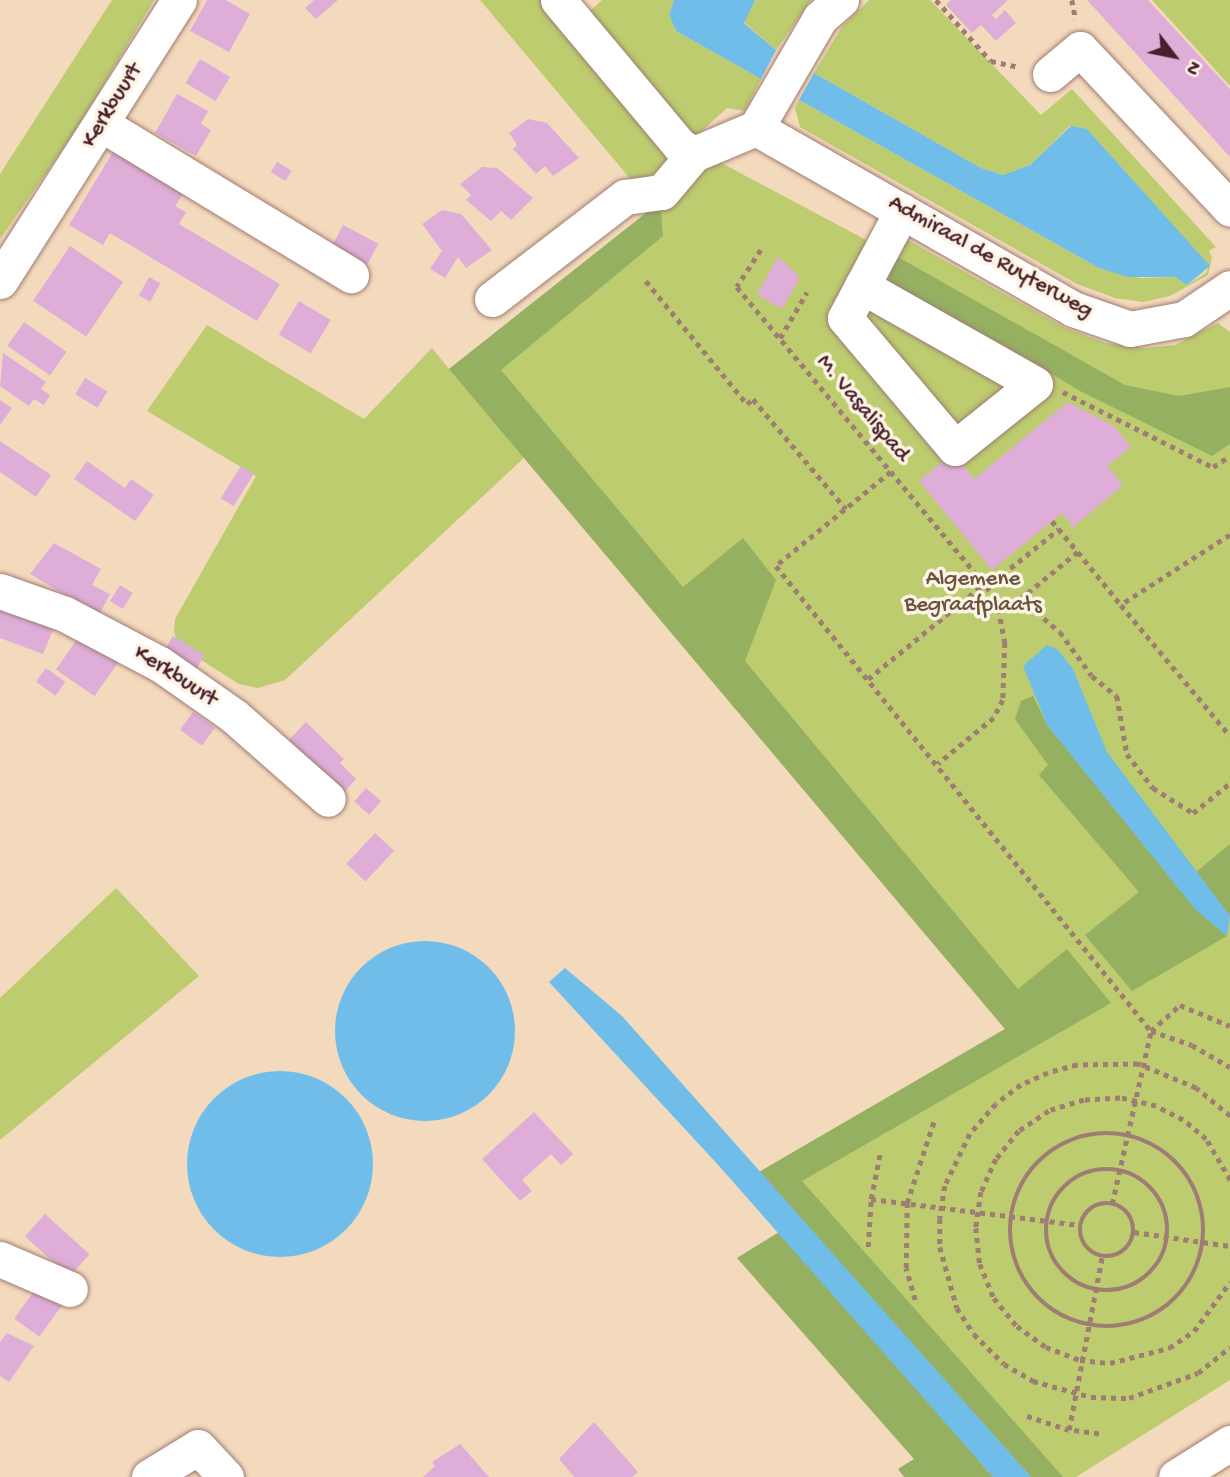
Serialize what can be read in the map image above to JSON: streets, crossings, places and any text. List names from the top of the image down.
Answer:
{
  "streets": {
    "street": ["Kerkbuurt", "Admiraal de Ruyterweg"],
    "path": ["M. Vasalispad"]
  },
  "parks": ["Algemene Begraafplaats"],
  "north": "bottom right"
}
